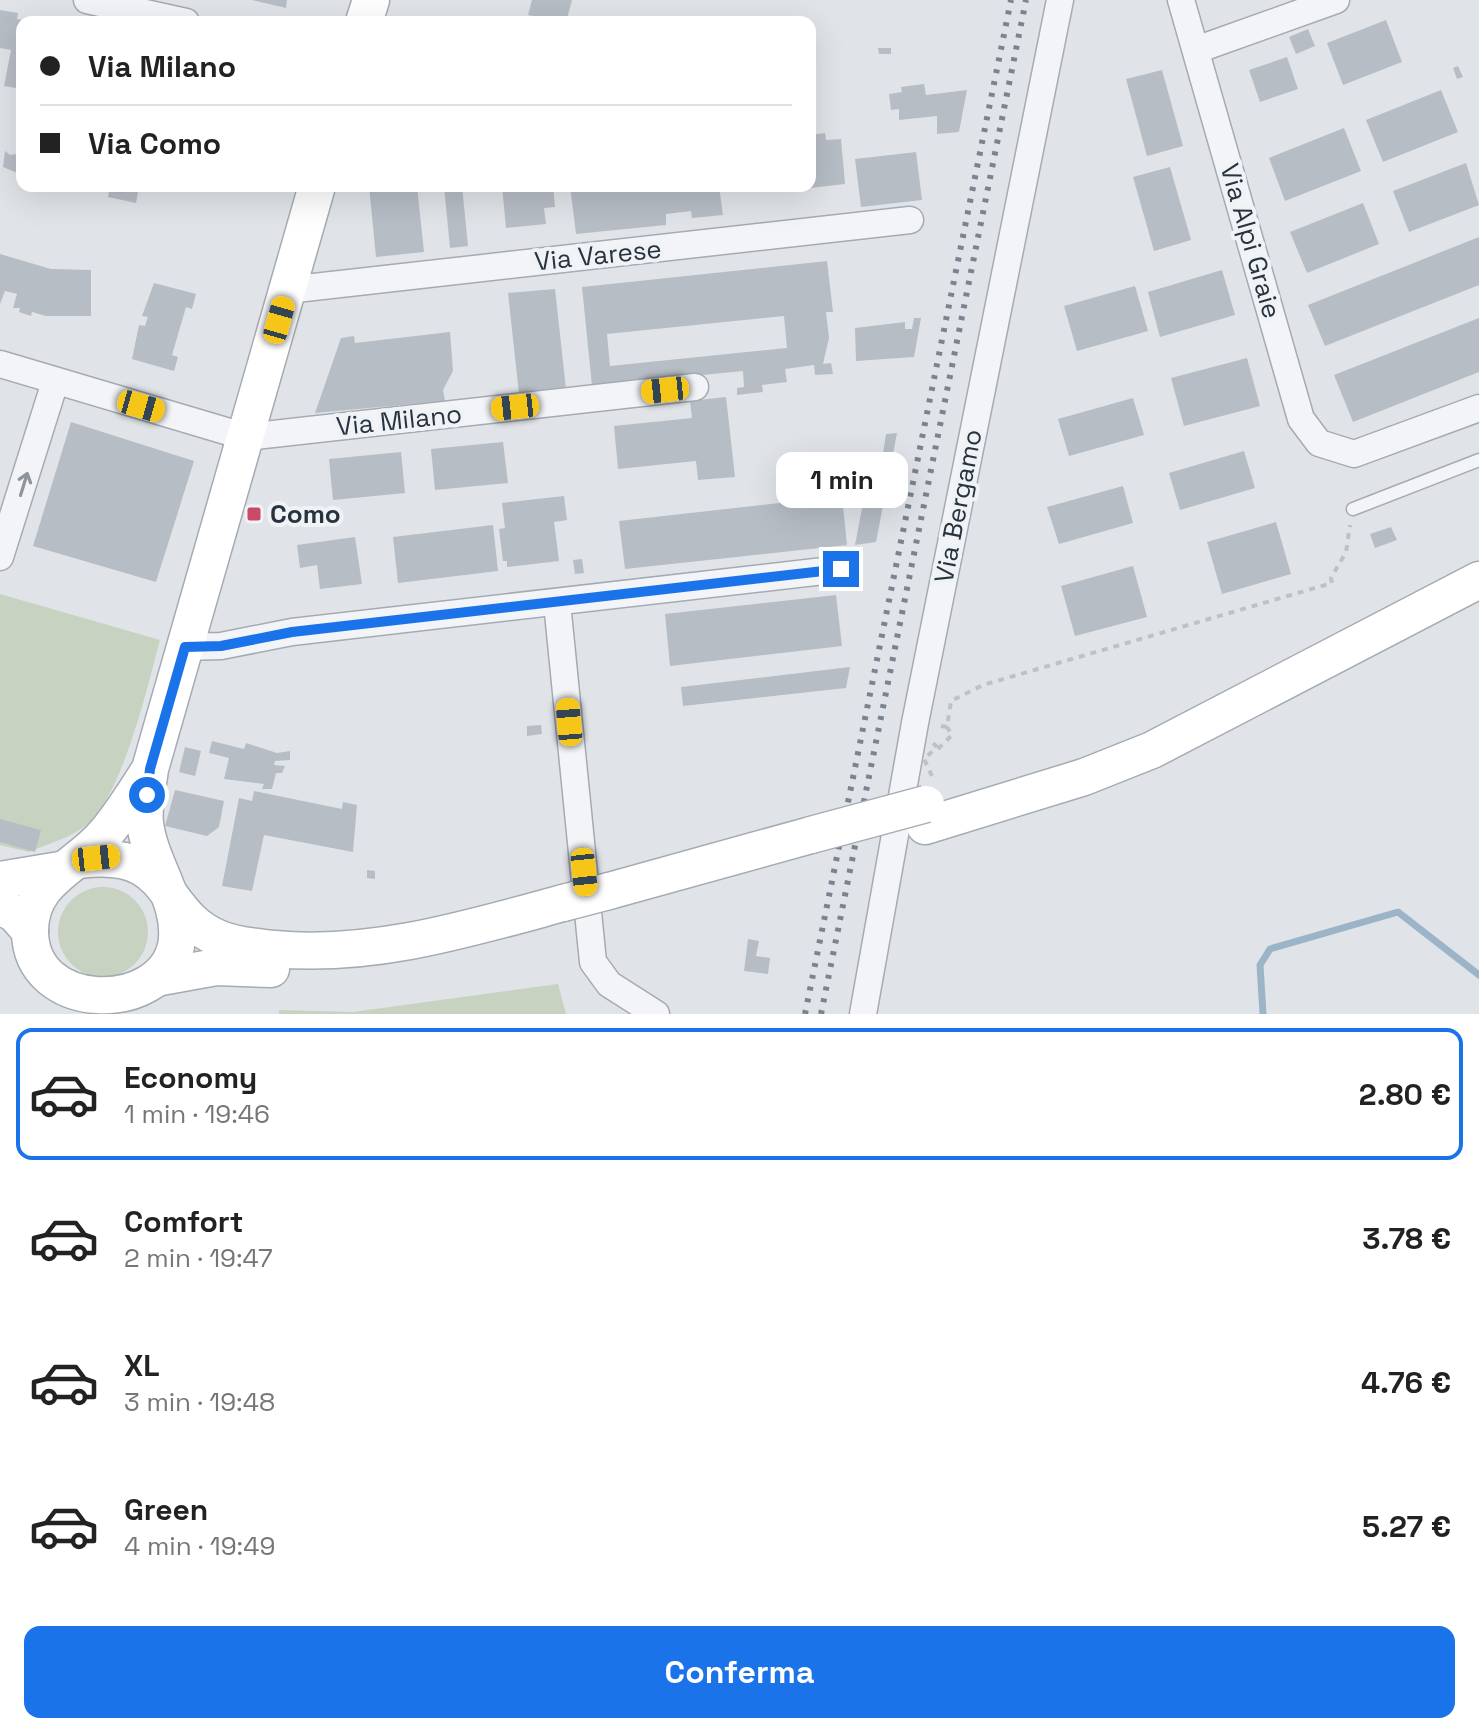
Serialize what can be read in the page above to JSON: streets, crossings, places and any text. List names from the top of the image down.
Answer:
{
  "streets": {
    "street": [
      "Via Alpi Graie",
      "Via Varese",
      "Via Milano",
      "Via Bergamo"
    ]
  },
  "places": {
    "transit": ["Como"]
  },
  "page": {
    "banner": ["Via Milano", "Via Como"],
    "bubble": "1 min",
    "list": [
      {
        "name": "Economy",
        "note": "1 min · 19:46",
        "value": "2.80 €"
      },
      {
        "name": "Comfort",
        "note": "2 min · 19:47",
        "value": "3.78 €"
      },
      {
        "name": "XL",
        "note": "3 min · 19:48",
        "value": "4.76 €"
      },
      {
        "name": "Green",
        "note": "4 min · 19:49",
        "value": "5.27 €"
      }
    ],
    "buttons": "Conferma"
  }
}
